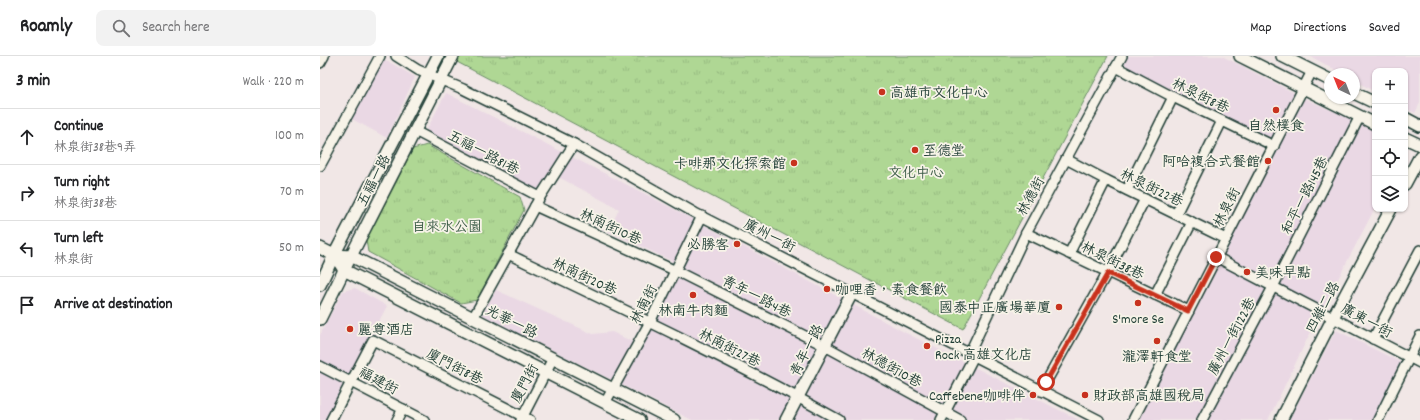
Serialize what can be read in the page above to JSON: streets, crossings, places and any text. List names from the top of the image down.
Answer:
{
  "streets": {
    "street": [
      "林泉街8巷",
      "五福一路81巷",
      "五福一路",
      "林泉街22巷",
      "和平一路145巷",
      "林德街",
      "林泉街",
      "林南街10巷",
      "廣州一街",
      "林泉街38巷",
      "林南街20巷",
      "青年一路4巷",
      "林南街",
      "四維二路",
      "廣東一街",
      "光華一路",
      "廣州一街122巷",
      "林南街27巷",
      "青年一路",
      "廈門街8巷",
      "林德街10巷",
      "福建街",
      "廈門街"
    ]
  },
  "crossings": [
    ["林泉街8巷", "林德街"],
    ["林泉街8巷", "林泉街"],
    ["五福一路81巷", "五福一路"],
    ["五福一路", "廣州一街"],
    ["五福一路", "光華一路"],
    ["林泉街22巷", "林德街"],
    ["林泉街22巷", "林泉街"],
    ["和平一路145巷", "廣東一街"],
    ["和平一路145巷", "廣州一街122巷"],
    ["林德街", "廣州一街"],
    ["林德街", "林泉街38巷"],
    ["林德街", "林德街10巷"],
    ["林泉街", "林泉街38巷"],
    ["林泉街", "廣東一街"],
    ["林南街10巷", "青年一路4巷"],
    ["林南街10巷", "林南街"],
    ["廣州一街", "林南街"],
    ["廣州一街", "青年一路"],
    ["林南街20巷", "林南街"],
    ["林南街20巷", "林南街27巷"],
    ["青年一路4巷", "林南街"],
    ["青年一路4巷", "青年一路"],
    ["青年一路4巷", "林德街10巷"],
    ["林南街", "光華一路"],
    ["林南街", "林南街27巷"],
    ["四維二路", "廣東一街"],
    ["廣東一街", "廣州一街122巷"],
    ["光華一路", "廈門街"],
    ["林南街27巷", "青年一路"],
    ["青年一路", "林德街10巷"],
    ["廈門街8巷", "福建街"],
    ["廈門街8巷", "廈門街"]
  ],
  "parks": ["文化中心", "自來水公園"],
  "places": [
    "高雄市文化中心",
    "自然樸食",
    "至德堂",
    "阿哈複合式餐館",
    "卡啡那文化探索館",
    "必勝客",
    "美味早點",
    "咖哩香，素食餐飲",
    "林南牛肉麵",
    "S'more Se",
    "國泰中正廣場華廈",
    "麗尊酒店",
    "瀧澤軒食堂",
    "Pizza Rock 高雄文化店",
    "Caffebene咖啡伴",
    "財政部高雄國稅局"
  ],
  "north": "top left",
  "page": {
    "header": "Roamly",
    "search": "Search here",
    "nav": ["Map", "Directions", "Saved"],
    "heading": ["3 min", "Walk · 220 m"],
    "map_buttons": ["+", "−"],
    "list": [
      ["Continue", "林泉街38巷9弄", "100 m"],
      ["Turn right", "林泉街38巷", "70 m"],
      ["Turn left", "林泉街", "50 m"],
      "Arrive at destination"
    ]
  }
}
